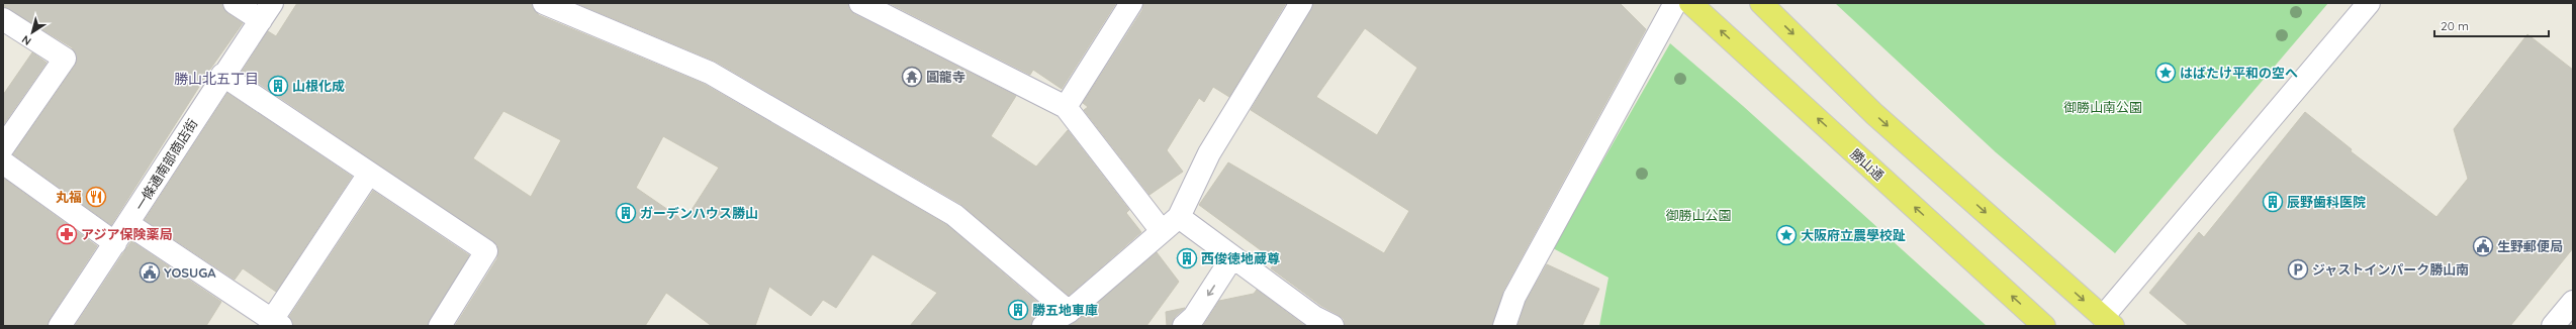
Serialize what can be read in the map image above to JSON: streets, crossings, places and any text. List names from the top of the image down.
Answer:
{
  "streets": {
    "main road": ["勝山通"],
    "street": ["一條通南部商店街"]
  },
  "districts": ["勝山北五丁目"],
  "parks": ["御勝山南公園", "御勝山公園"],
  "places": {
    "place": ["はばたけ平和の空へ", "大阪府立農學校趾"],
    "temple": ["圓龍寺"],
    "building": [
      "山根化成",
      "辰野歯科医院",
      "ガーデンハウス勝山",
      "西俊徳地蔵尊",
      "勝五地車庫"
    ],
    "restaurant": ["丸福"],
    "pharmacy": ["アジア保険薬局"],
    "public building": ["生野郵便局", "YOSUGA"],
    "parking": ["ジャストインパーク勝山南"]
  },
  "scale_bar": "20 m",
  "north": "bottom left"
}
